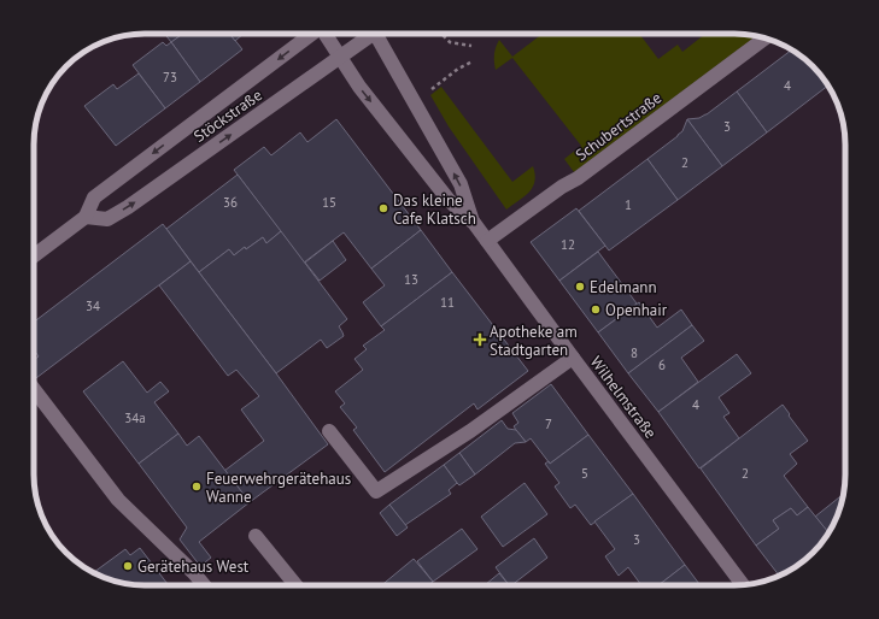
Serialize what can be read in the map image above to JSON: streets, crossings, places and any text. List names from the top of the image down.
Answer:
{
  "streets": {
    "street": ["Stöckstraße", "Schubertstraße", "Wilhelmstraße"]
  },
  "crossings": [
    ["Stöckstraße", "Wilhelmstraße"],
    ["Schubertstraße", "Wilhelmstraße"]
  ],
  "places": {
    "other": [
      "Das kleine Cafe Klatsch",
      "Edelmann",
      "Openhair",
      "Feuerwehrgerätehaus Wanne",
      "Gerätehaus West"
    ],
    "health": ["Apotheke am Stadtgarten"]
  },
  "house_numbers": [
    "73",
    "4",
    "3",
    "2",
    "36",
    "15",
    "1",
    "12",
    "13",
    "11",
    "34",
    "8",
    "6",
    "4",
    "34a",
    "7",
    "5",
    "2",
    "3"
  ]
}
